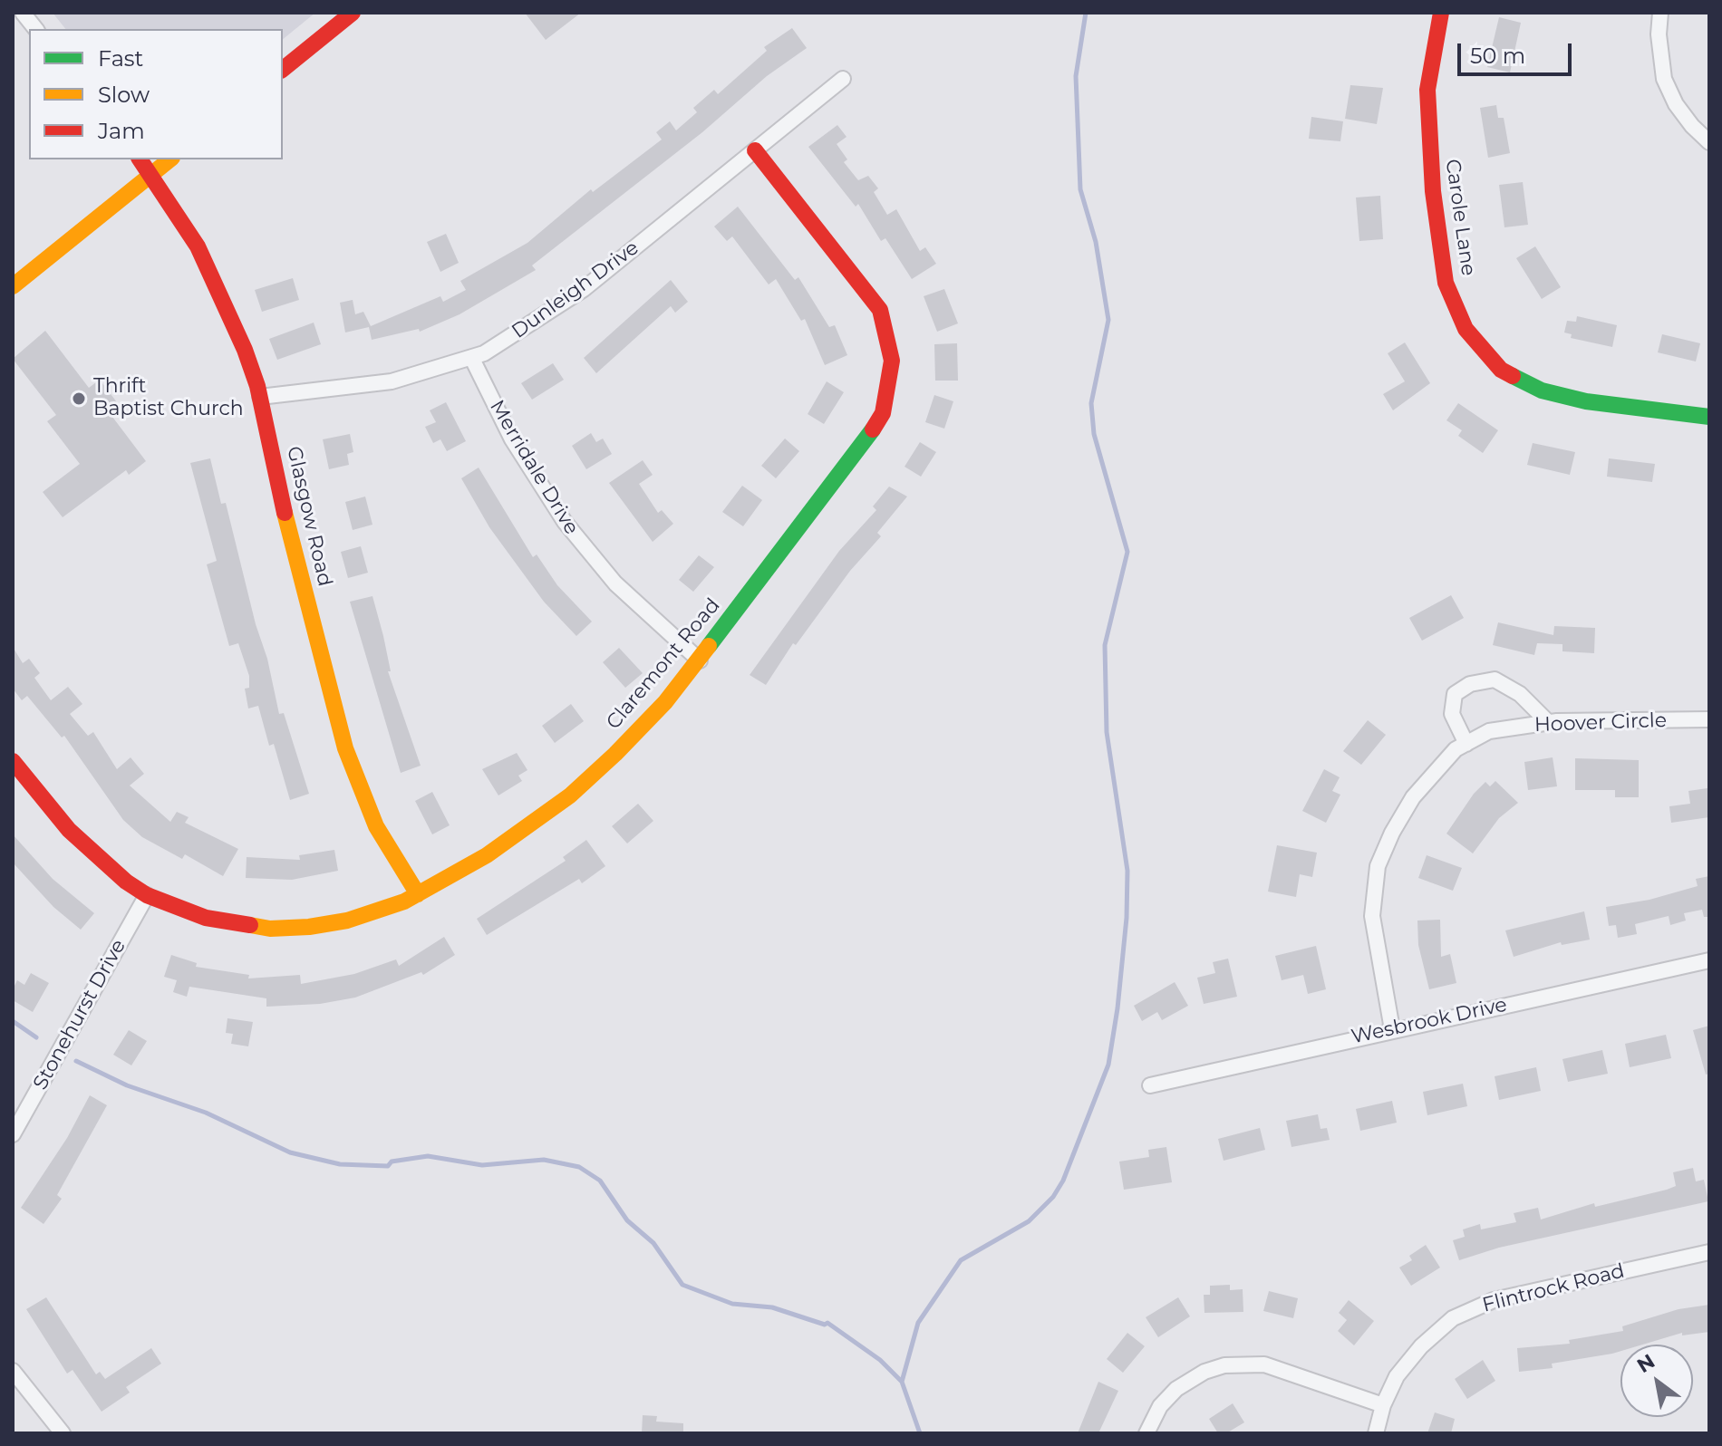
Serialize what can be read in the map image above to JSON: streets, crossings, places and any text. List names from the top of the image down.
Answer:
{
  "streets": {
    "street": [
      "Carole Lane",
      "Dunleigh Drive",
      "Merridale Drive",
      "Glasgow Road",
      "Claremont Road",
      "Hoover Circle",
      "Stonehurst Drive",
      "Wesbrook Drive",
      "Flintrock Road"
    ]
  },
  "crossings": [
    ["Dunleigh Drive", "Merridale Drive"],
    ["Dunleigh Drive", "Glasgow Road"],
    ["Dunleigh Drive", "Claremont Road"],
    ["Merridale Drive", "Claremont Road"],
    ["Glasgow Road", "Claremont Road"],
    ["Claremont Road", "Stonehurst Drive"],
    ["Hoover Circle", "Wesbrook Drive"]
  ],
  "places": ["Thrift Baptist Church"],
  "legend": ["Fast", "Slow", "Jam"],
  "scale_bar": "50 m",
  "north": "top left"
}
